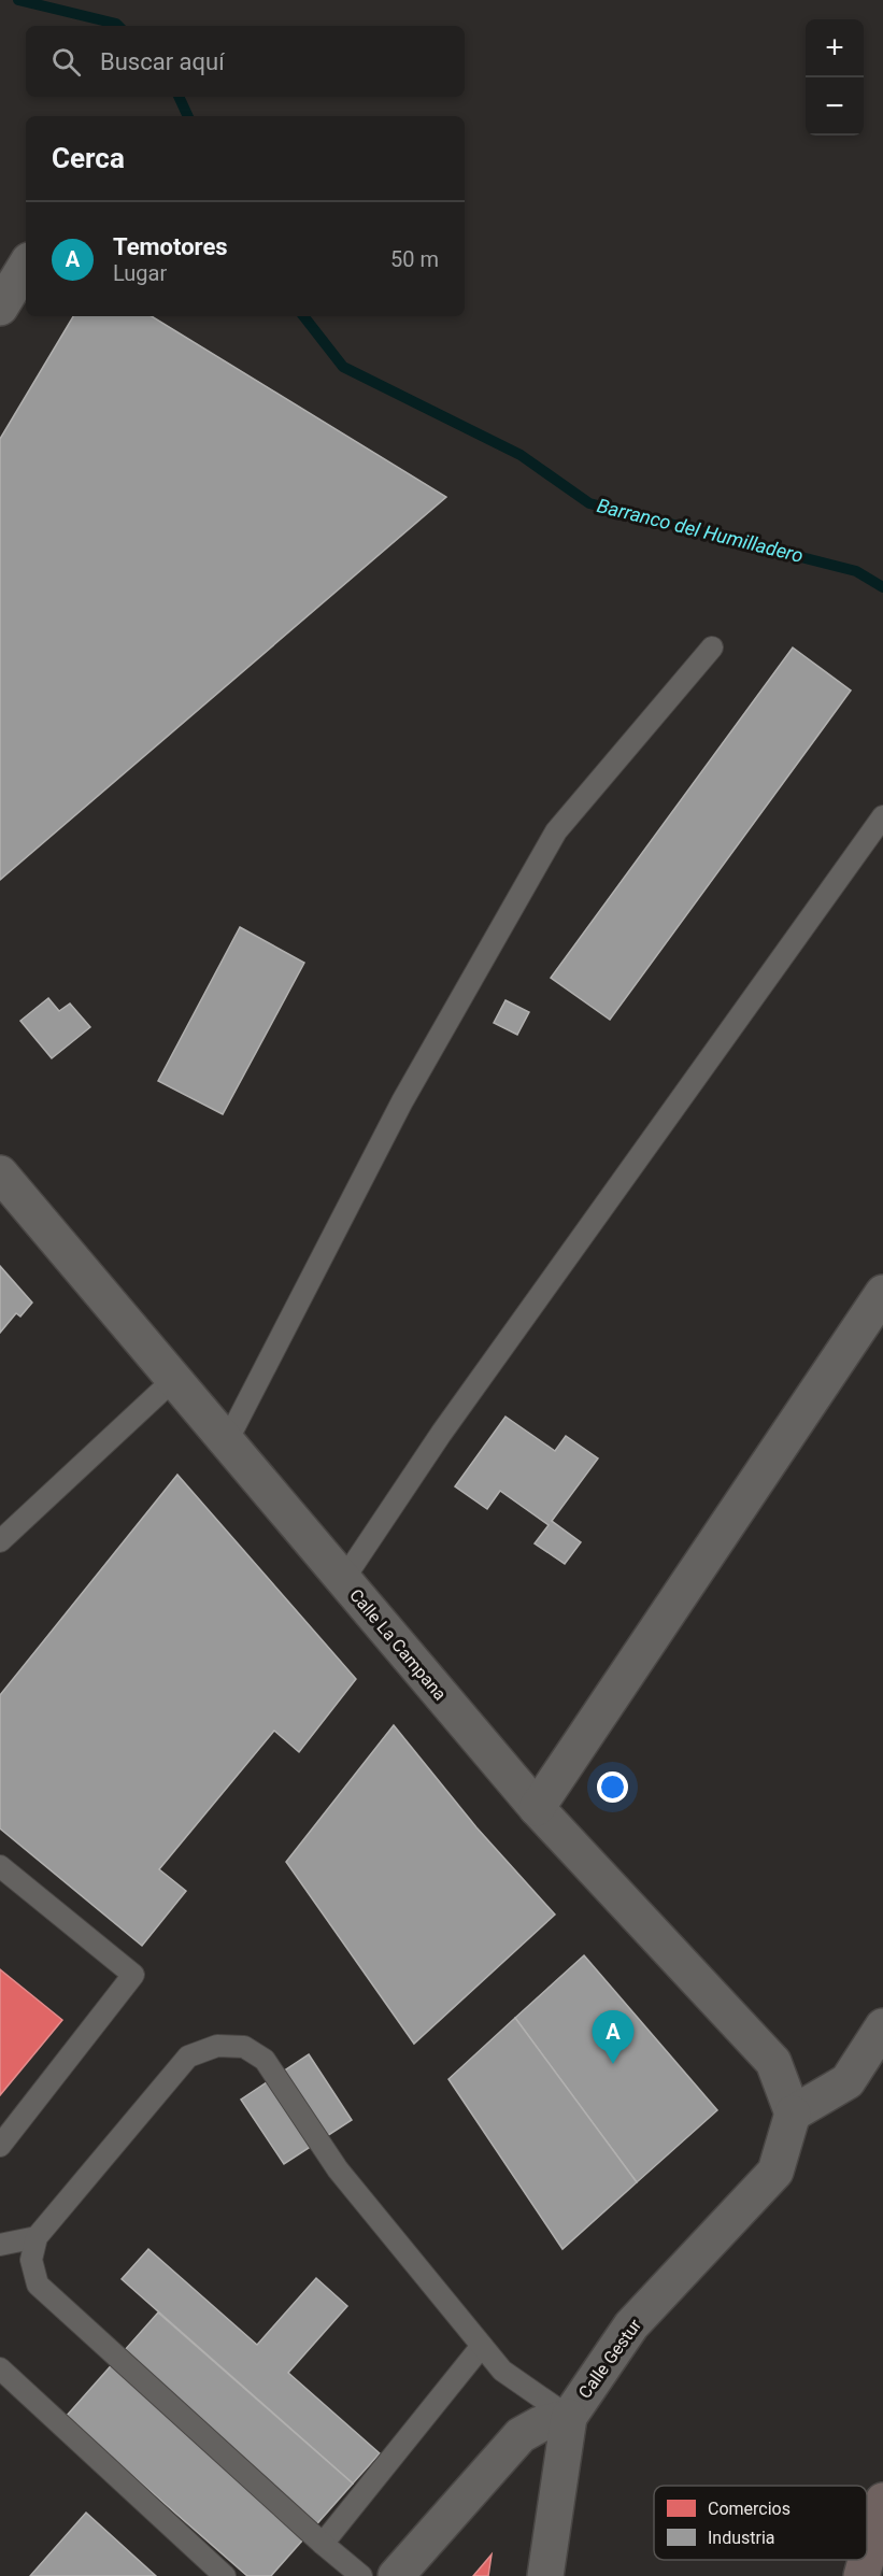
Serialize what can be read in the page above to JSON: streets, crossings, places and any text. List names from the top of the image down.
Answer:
{
  "streets": {
    "street": ["Calle La Campana", "Calle Gestur"]
  },
  "crossings": [
    ["Calle La Campana", "Calle Gestur"]
  ],
  "water": ["Barranco del Humilladero"],
  "legend": ["Comercios", "Industria"],
  "page": {
    "map_buttons": ["+", "−"],
    "search": "Buscar aquí",
    "heading": "Cerca",
    "list": [
      {
        "mark": "A",
        "name": "Temotores",
        "note": "Lugar",
        "value": "50 m"
      }
    ],
    "pins": "A"
  }
}
